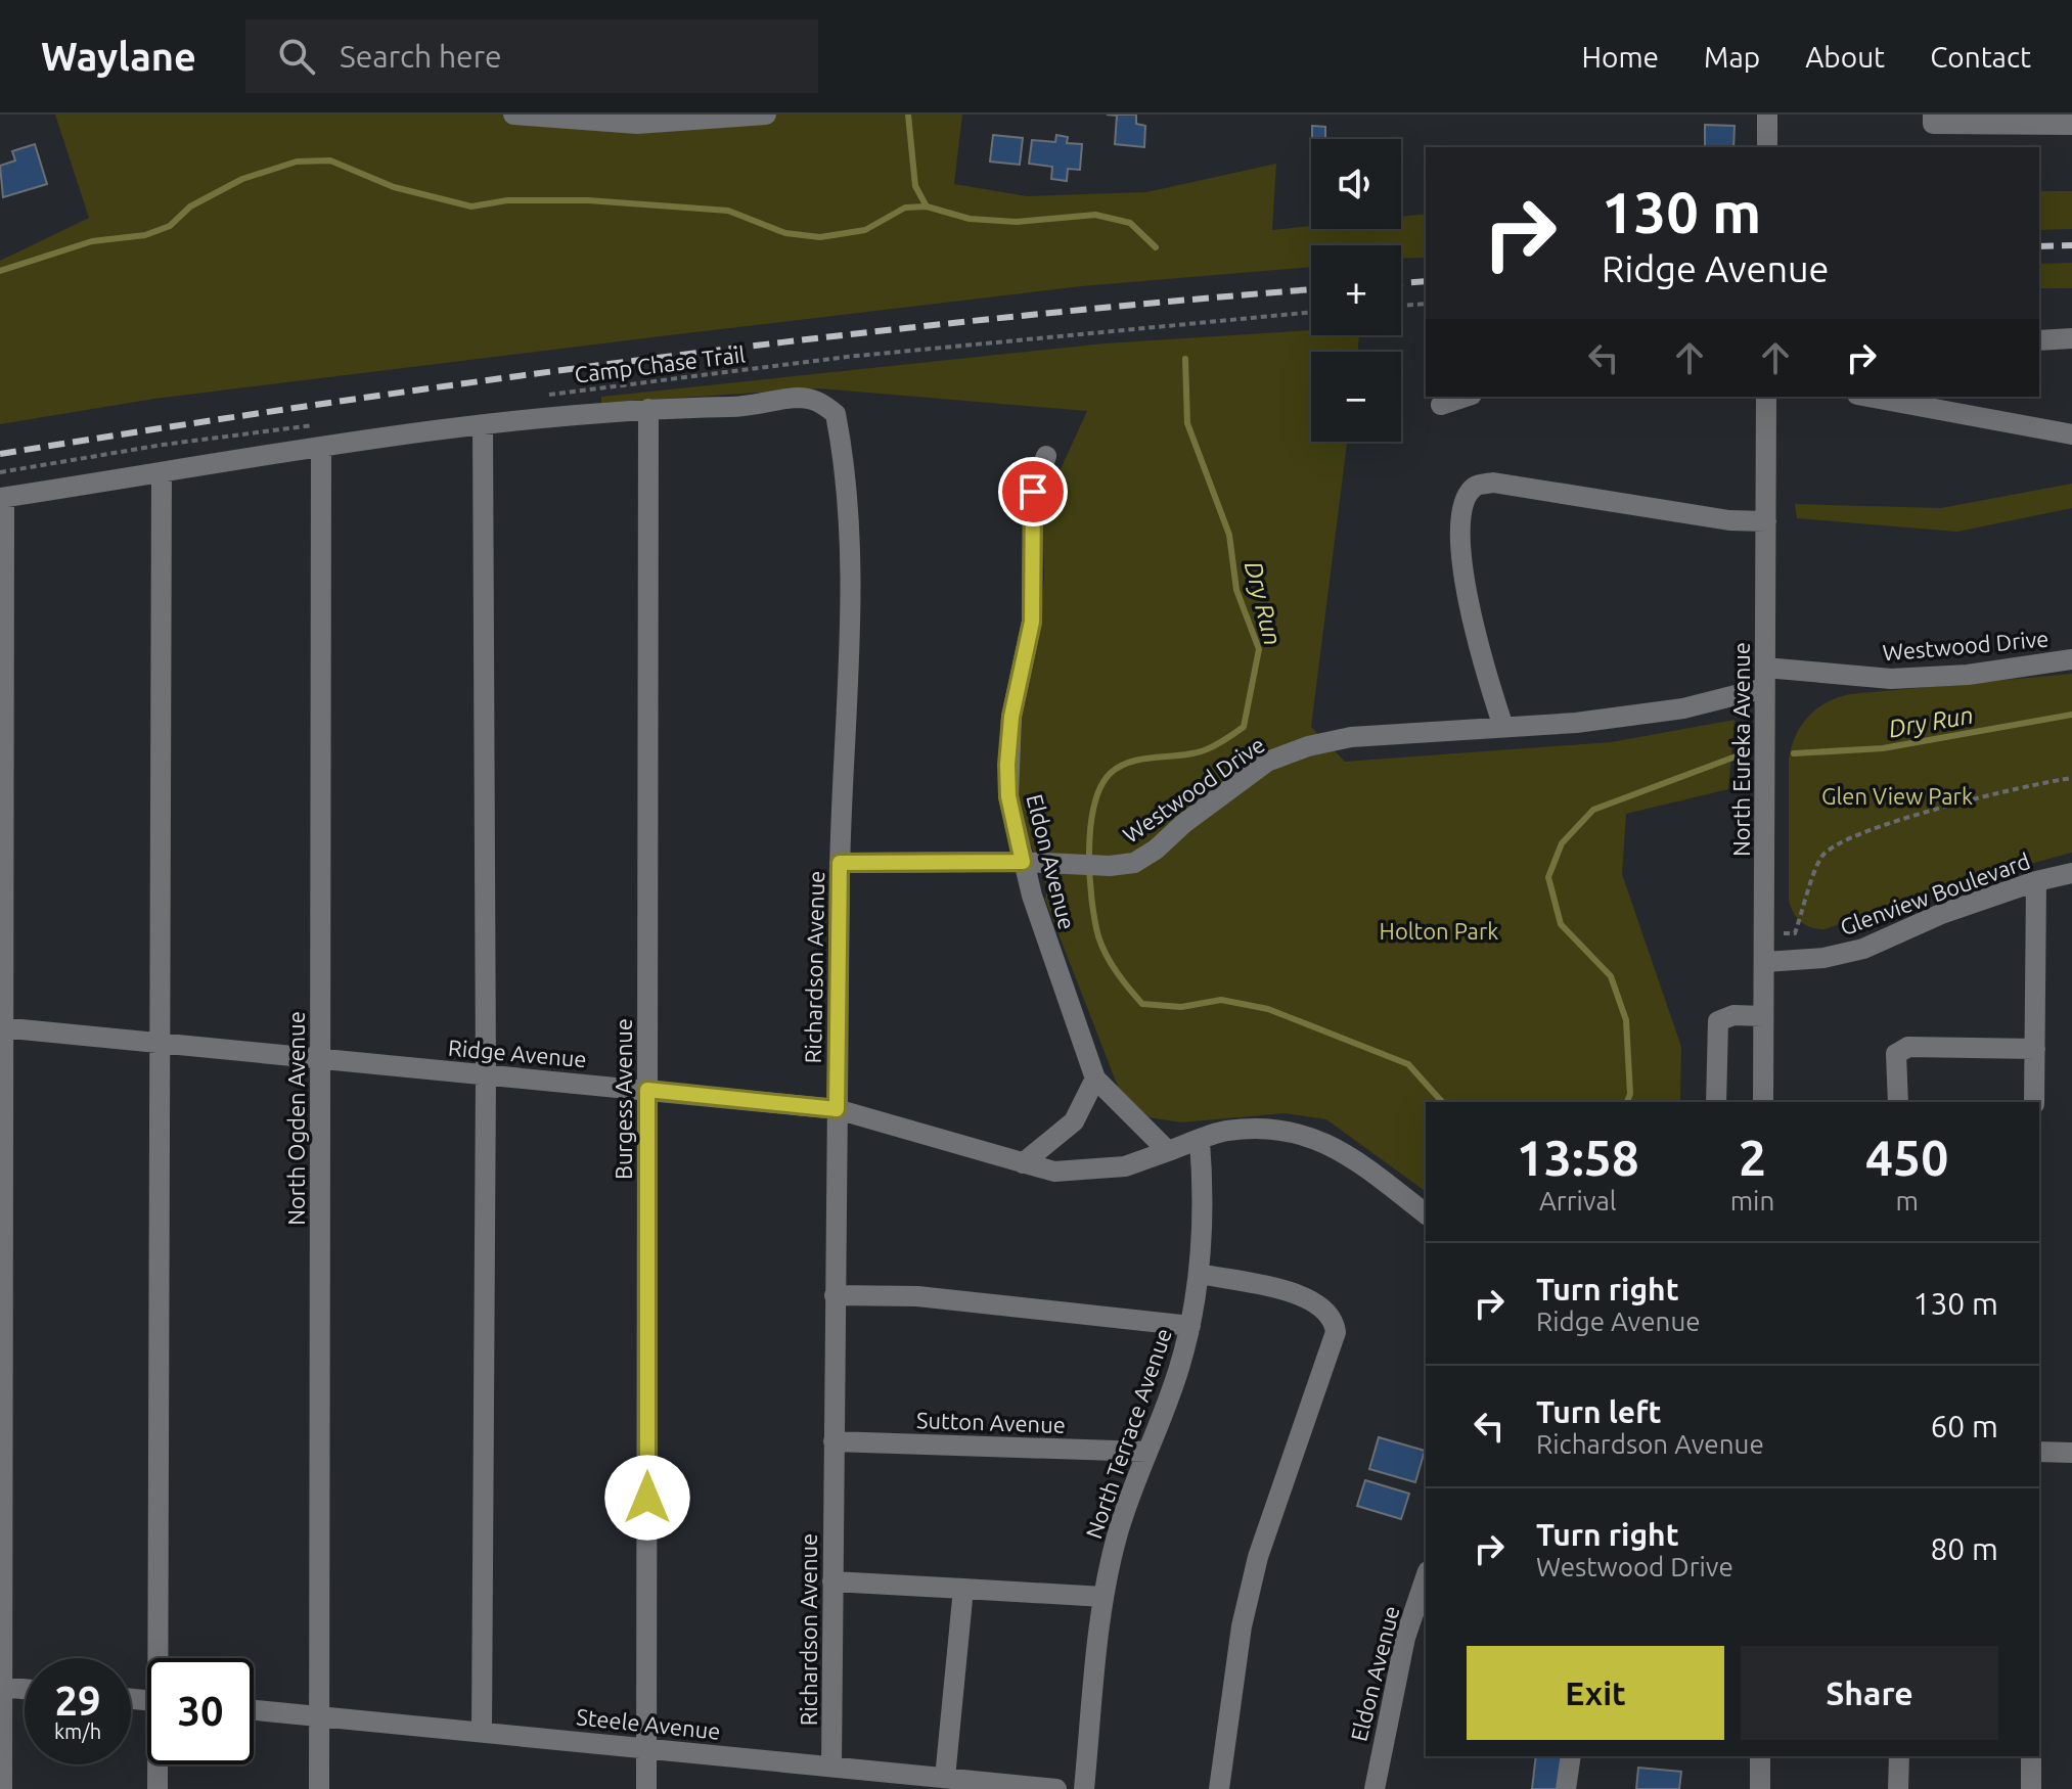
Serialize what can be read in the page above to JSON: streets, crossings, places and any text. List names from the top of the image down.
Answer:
{
  "streets": {
    "street": [
      "Westwood Drive",
      "North Eureka Avenue",
      "Eldon Avenue",
      "Glenview Boulevard",
      "Richardson Avenue",
      "Ridge Avenue",
      "Burgess Avenue",
      "North Ogden Avenue",
      "Sutton Avenue",
      "North Terrace Avenue",
      "Steele Avenue"
    ],
    "path": ["Camp Chase Trail"]
  },
  "crossings": [
    ["Westwood Drive", "North Eureka Avenue"],
    ["Westwood Drive", "Eldon Avenue"],
    ["Westwood Drive", "Richardson Avenue"],
    ["North Eureka Avenue", "Glenview Boulevard"],
    ["Eldon Avenue", "Ridge Avenue"],
    ["Richardson Avenue", "Ridge Avenue"],
    ["Richardson Avenue", "Burgess Avenue"],
    ["Richardson Avenue", "Sutton Avenue"],
    ["Richardson Avenue", "Steele Avenue"],
    ["Ridge Avenue", "Burgess Avenue"],
    ["Ridge Avenue", "North Ogden Avenue"],
    ["Burgess Avenue", "Steele Avenue"],
    ["North Ogden Avenue", "Steele Avenue"],
    ["Sutton Avenue", "North Terrace Avenue"]
  ],
  "water": ["Dry Run"],
  "parks": ["Glen View Park", "Holton Park"],
  "page": {
    "header": "Waylane",
    "search": "Search here",
    "nav": [
      "Home",
      "Map",
      "About",
      "Contact"
    ],
    "map_buttons": ["+", "−"],
    "turn": ["130 m", "Ridge Avenue"],
    "eta": [
      "13:58",
      "Arrival",
      "2",
      "min",
      "450",
      "m"
    ],
    "list": [
      {
        "name": "Turn right",
        "note": "Ridge Avenue",
        "value": "130 m"
      },
      {
        "name": "Turn left",
        "note": "Richardson Avenue",
        "value": "60 m"
      },
      {
        "name": "Turn right",
        "note": "Westwood Drive",
        "value": "80 m"
      }
    ],
    "buttons": ["Exit", "Share"],
    "speed": "29 km/h",
    "limit": "30"
  }
}
